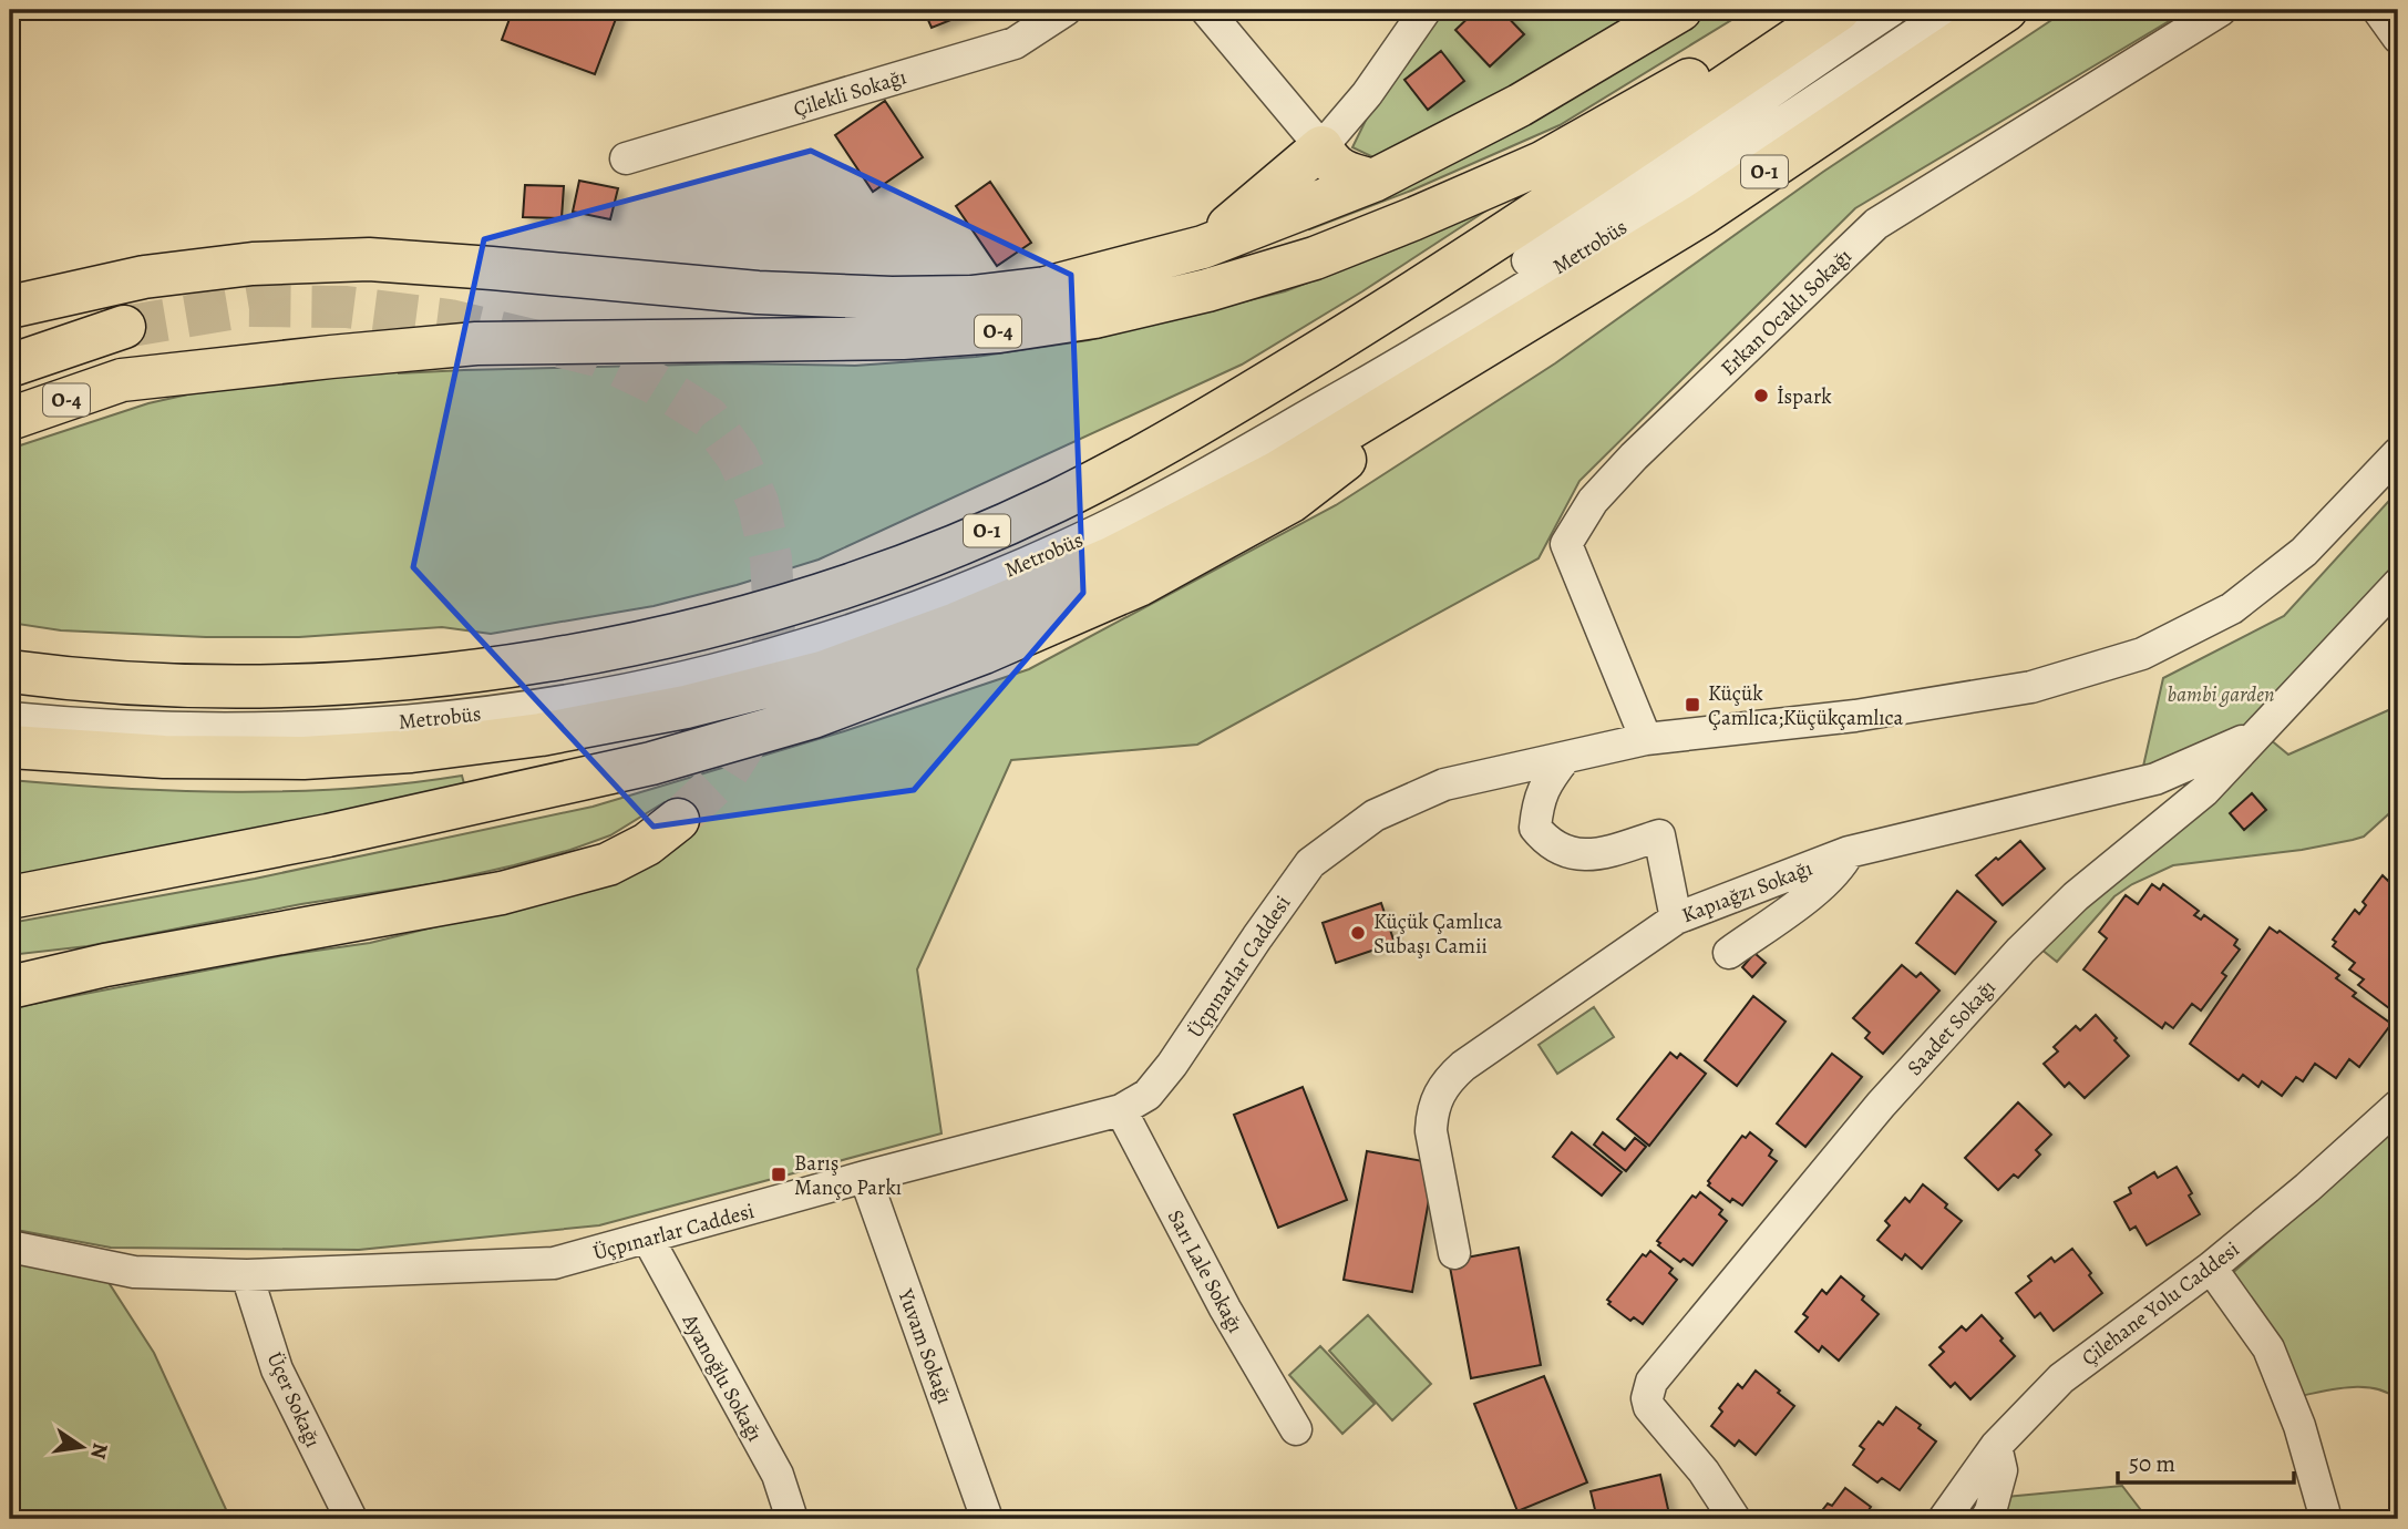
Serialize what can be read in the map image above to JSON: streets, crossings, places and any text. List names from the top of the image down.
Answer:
{
  "streets": {
    "highway": ["O-1", "O-4"],
    "street": [
      "Çilekli Sokağı",
      "Metrobüs",
      "Erkan Ocaklı Sokağı",
      "Kapıağzı Sokağı",
      "Üçpınarlar Caddesi",
      "Saadet Sokağı",
      "Sarı Lale Sokağı",
      "Çilehane Yolu Caddesi",
      "Yuvam Sokağı",
      "Ayanoğlu Sokağı",
      "Üçer Sokağı"
    ]
  },
  "crossings": [
    ["Erkan Ocaklı Sokağı", "Üçpınarlar Caddesi"],
    ["Kapıağzı Sokağı", "Saadet Sokağı"],
    ["Üçpınarlar Caddesi", "Sarı Lale Sokağı"],
    ["Üçpınarlar Caddesi", "Yuvam Sokağı"],
    ["Üçpınarlar Caddesi", "Ayanoğlu Sokağı"],
    ["Üçpınarlar Caddesi", "Üçer Sokağı"]
  ],
  "parks": ["bambi garden"],
  "places": {
    "other": ["İspark", "Küçük Çamlıca Subaşı Camii"],
    "transit": ["Küçük Çamlıca;Küçükçamlıca", "Barış Manço Parkı"]
  },
  "scale_bar": "50 m",
  "north": "right"
}
